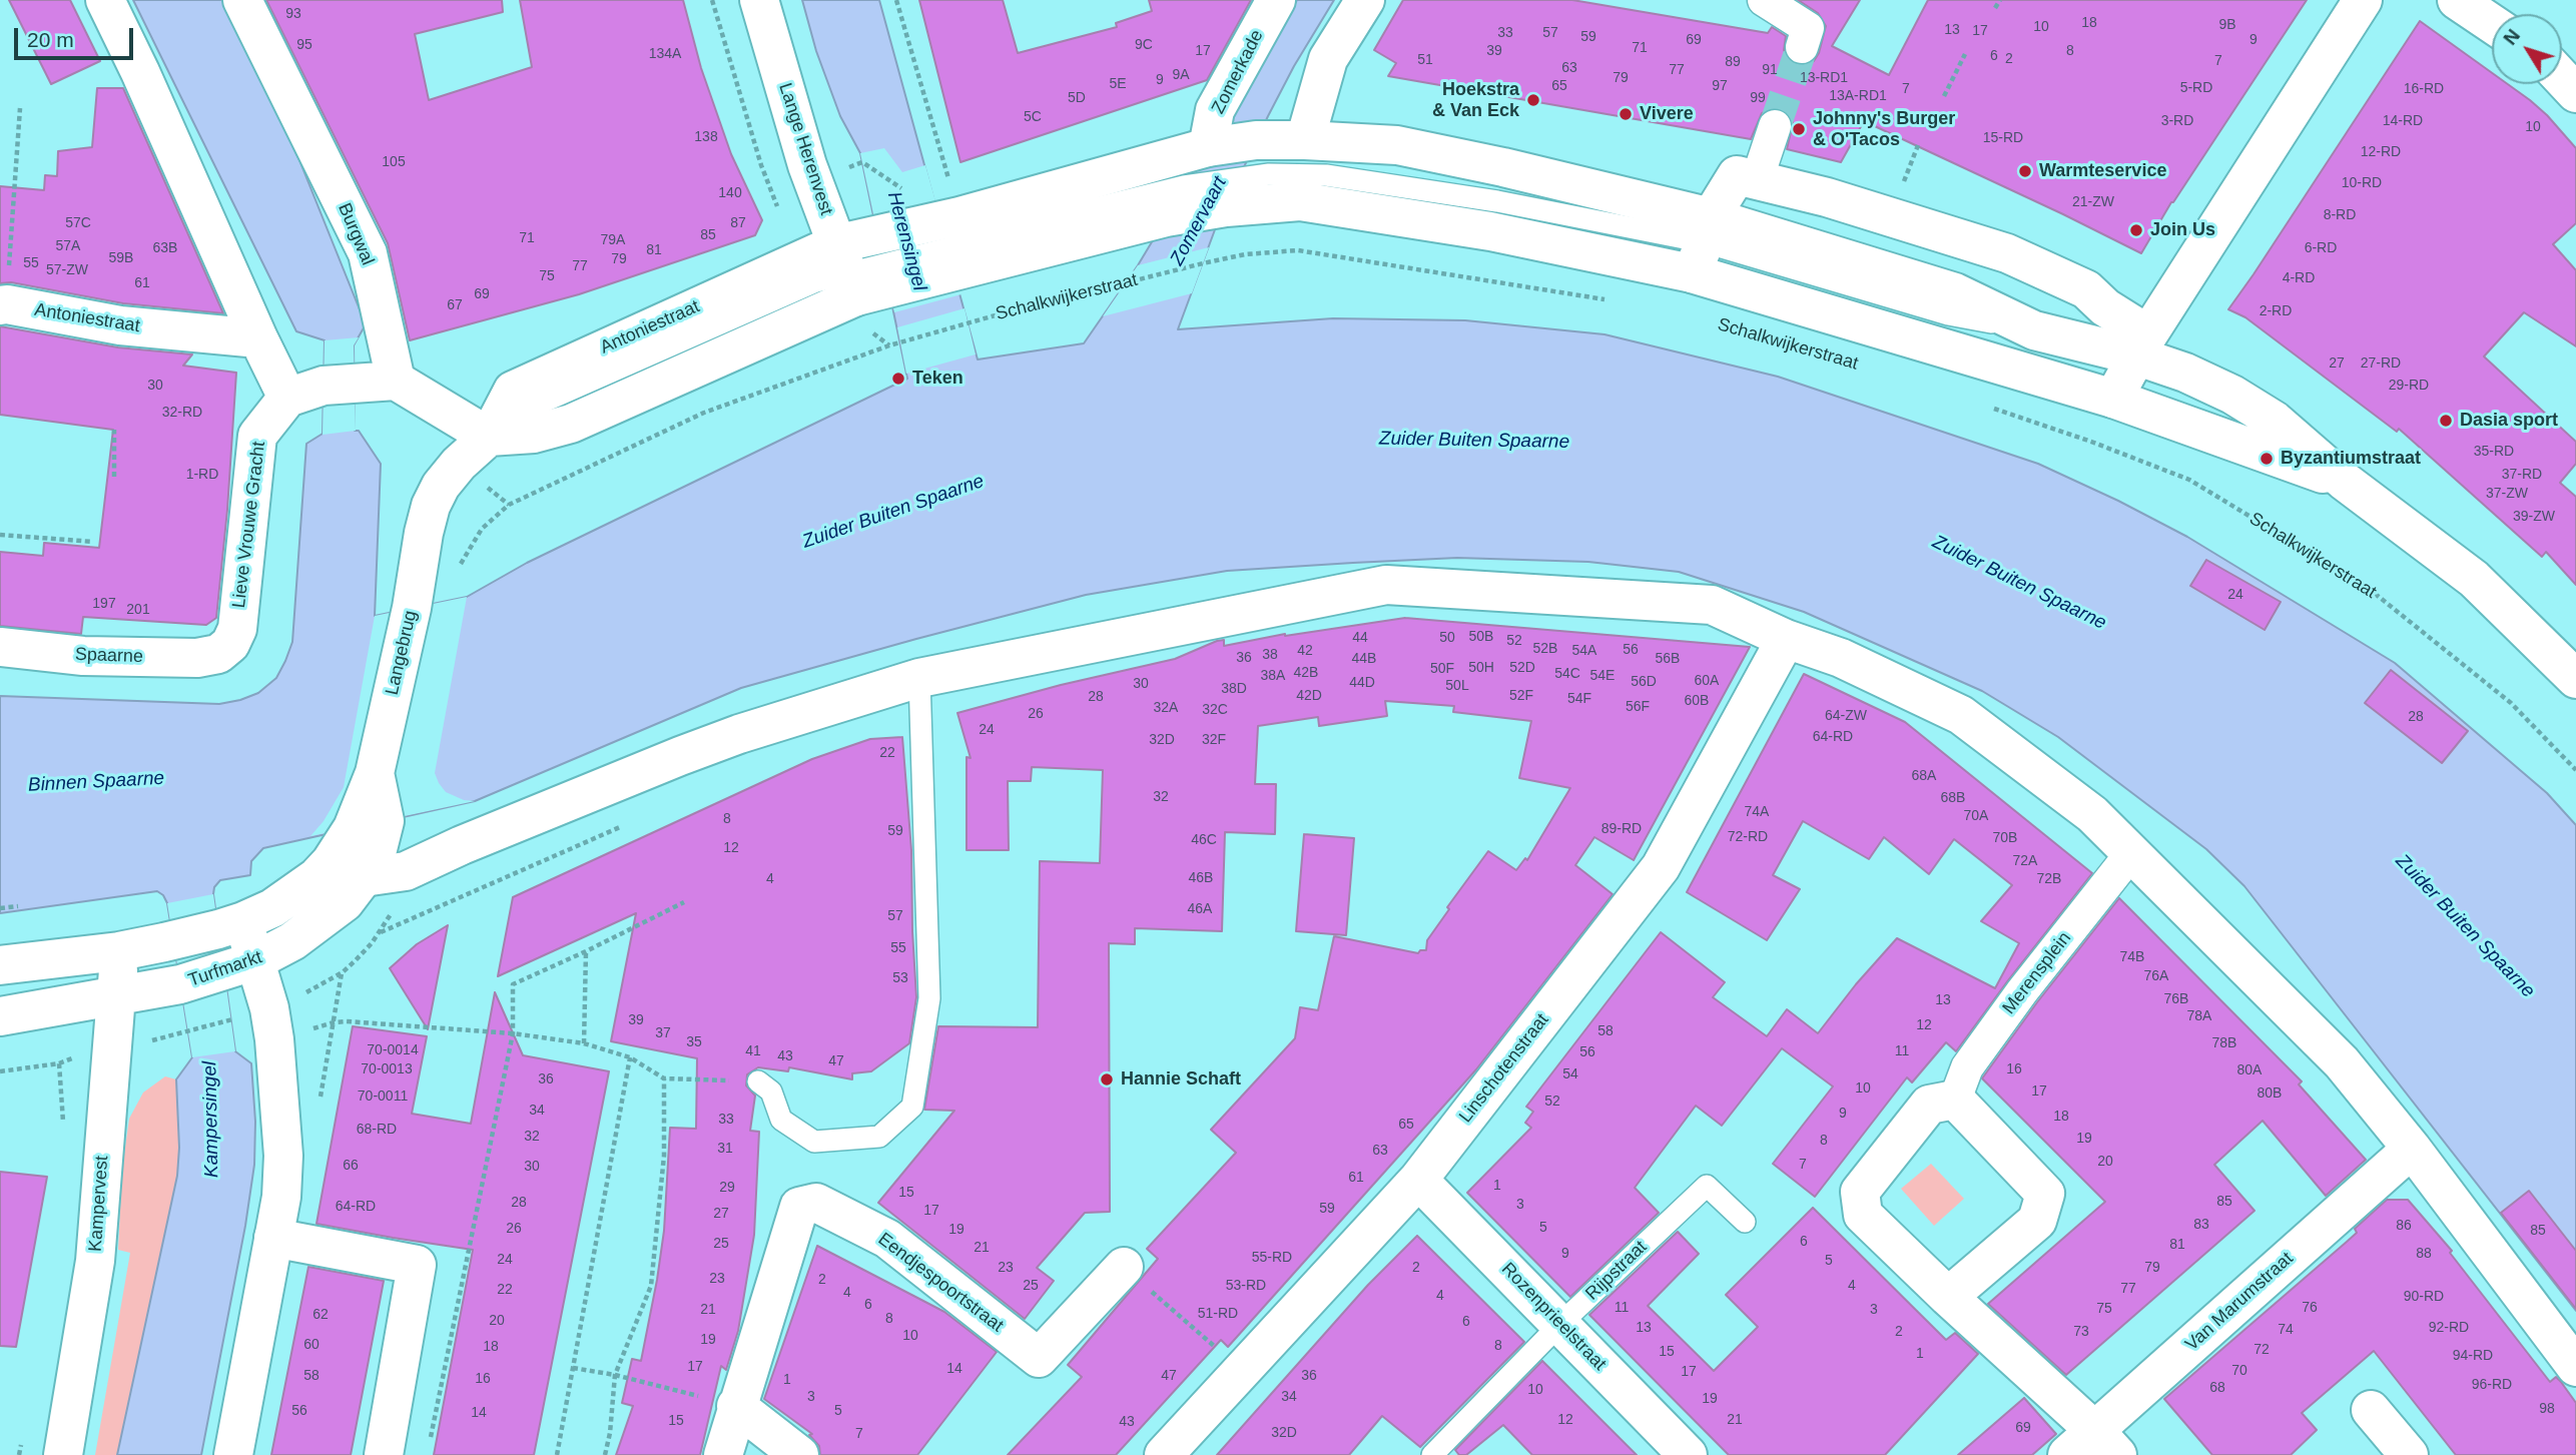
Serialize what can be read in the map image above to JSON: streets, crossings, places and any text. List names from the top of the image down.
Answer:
{
  "streets": {
    "street": [
      "Zomerkade",
      "Lange Herenvest",
      "Burgwal",
      "Antoniestraat",
      "Lieve Vrouwe Gracht",
      "Langebrug",
      "Spaarne",
      "Turfmarkt",
      "Merensplein",
      "Linschotenstraat",
      "Kampervest",
      "Eendjespoortstraat",
      "Van Marumstraat",
      "Rozenprieelstraat"
    ],
    "lane": ["Rijpstraat"],
    "path": ["Schalkwijkerstraat"]
  },
  "crossings": [
    ["Lange Herenvest", "Antoniestraat"],
    ["Antoniestraat", "Langebrug"],
    ["Lieve Vrouwe Gracht", "Spaarne"],
    ["Langebrug", "Turfmarkt"],
    ["Turfmarkt", "Kampervest"],
    ["Linschotenstraat", "Rozenprieelstraat"],
    ["Rijpstraat", "Rozenprieelstraat"]
  ],
  "water": [
    "Zomervaart",
    "Herensingel",
    "Zuider Buiten Spaarne",
    "Binnen Spaarne",
    "Kampersingel"
  ],
  "places": [
    "Hoekstra & Van Eck",
    "Vivere",
    "Johnny's Burger & O'Tacos",
    "Warmteservice",
    "Join Us",
    "Teken",
    "Dasia sport",
    "Byzantiumstraat",
    "Hannie Schaft"
  ],
  "house_numbers": [
    "93",
    "18",
    "9B",
    "10",
    "13",
    "17",
    "33",
    "57",
    "59",
    "69",
    "9",
    "95",
    "9C",
    "71",
    "17",
    "39",
    "8",
    "134A",
    "6",
    "2",
    "51",
    "7",
    "89",
    "63",
    "77",
    "91",
    "9A",
    "79",
    "13-RD1",
    "9",
    "5E",
    "65",
    "97",
    "5-RD",
    "7",
    "16-RD",
    "13A-RD1",
    "5D",
    "99",
    "5C",
    "3-RD",
    "14-RD",
    "10",
    "138",
    "15-RD",
    "12-RD",
    "105",
    "10-RD",
    "140",
    "21-ZW",
    "8-RD",
    "57C",
    "87",
    "85",
    "71",
    "79A",
    "57A",
    "63B",
    "6-RD",
    "81",
    "59B",
    "79",
    "55",
    "77",
    "57-ZW",
    "75",
    "4-RD",
    "61",
    "69",
    "67",
    "2-RD",
    "27",
    "27-RD",
    "30",
    "29-RD",
    "32-RD",
    "35-RD",
    "1-RD",
    "37-RD",
    "37-ZW",
    "39-ZW",
    "24",
    "197",
    "201",
    "50B",
    "44",
    "50",
    "52",
    "52B",
    "56",
    "42",
    "54A",
    "38",
    "36",
    "44B",
    "56B",
    "50H",
    "52D",
    "50F",
    "42B",
    "54C",
    "38A",
    "54E",
    "60A",
    "56D",
    "44D",
    "30",
    "50L",
    "38D",
    "42D",
    "52F",
    "28",
    "54F",
    "60B",
    "56F",
    "32A",
    "32C",
    "26",
    "64-ZW",
    "28",
    "24",
    "64-RD",
    "32D",
    "32F",
    "22",
    "68A",
    "32",
    "68B",
    "74A",
    "70A",
    "8",
    "89-RD",
    "59",
    "72-RD",
    "70B",
    "46C",
    "12",
    "72A",
    "46B",
    "4",
    "72B",
    "46A",
    "57",
    "55",
    "74B",
    "76A",
    "53",
    "76B",
    "13",
    "78A",
    "39",
    "12",
    "58",
    "37",
    "35",
    "78B",
    "70-0014",
    "41",
    "11",
    "56",
    "43",
    "47",
    "70-0013",
    "16",
    "80A",
    "54",
    "36",
    "10",
    "17",
    "80B",
    "70-0011",
    "52",
    "34",
    "9",
    "18",
    "33",
    "65",
    "68-RD",
    "32",
    "19",
    "8",
    "31",
    "63",
    "20",
    "7",
    "66",
    "30",
    "61",
    "1",
    "29",
    "15",
    "85",
    "28",
    "3",
    "64-RD",
    "59",
    "17",
    "27",
    "83",
    "86",
    "5",
    "26",
    "19",
    "85",
    "6",
    "25",
    "81",
    "21",
    "9",
    "88",
    "55-RD",
    "24",
    "5",
    "23",
    "2",
    "79",
    "23",
    "2",
    "25",
    "53-RD",
    "4",
    "77",
    "22",
    "4",
    "4",
    "90-RD",
    "6",
    "11",
    "76",
    "75",
    "21",
    "3",
    "51-RD",
    "62",
    "8",
    "20",
    "6",
    "13",
    "92-RD",
    "74",
    "2",
    "73",
    "10",
    "19",
    "60",
    "8",
    "18",
    "72",
    "15",
    "1",
    "94-RD",
    "17",
    "14",
    "70",
    "17",
    "58",
    "47",
    "36",
    "16",
    "1",
    "96-RD",
    "68",
    "10",
    "3",
    "34",
    "19",
    "98",
    "56",
    "5",
    "14",
    "12",
    "21",
    "15",
    "43",
    "69",
    "32D",
    "7"
  ],
  "scale_bar": "20 m",
  "north": "top left"
}
